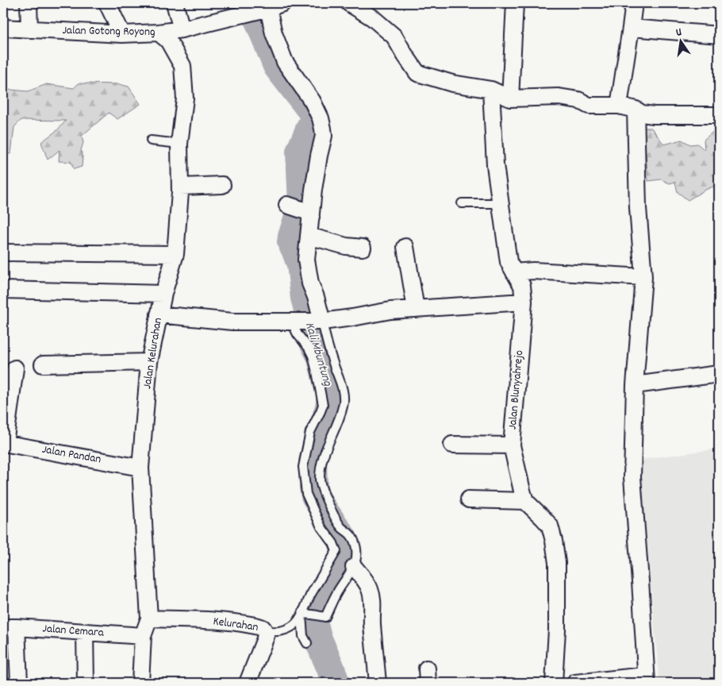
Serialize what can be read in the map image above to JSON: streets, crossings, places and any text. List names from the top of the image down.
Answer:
{
  "streets": {
    "street": [
      "Jalan Gotong Royong",
      "Jalan Kelurahan",
      "Jalan Blunyahrejo",
      "Jalan Pandan",
      "Kelurahan",
      "Jalan Cemara"
    ]
  },
  "crossings": [
    ["Jalan Gotong Royong", "Jalan Kelurahan"],
    ["Jalan Kelurahan", "Jalan Pandan"],
    ["Jalan Kelurahan", "Kelurahan"],
    ["Jalan Kelurahan", "Jalan Cemara"]
  ],
  "water": ["Kali Mbuntung"],
  "north": "top"
}
